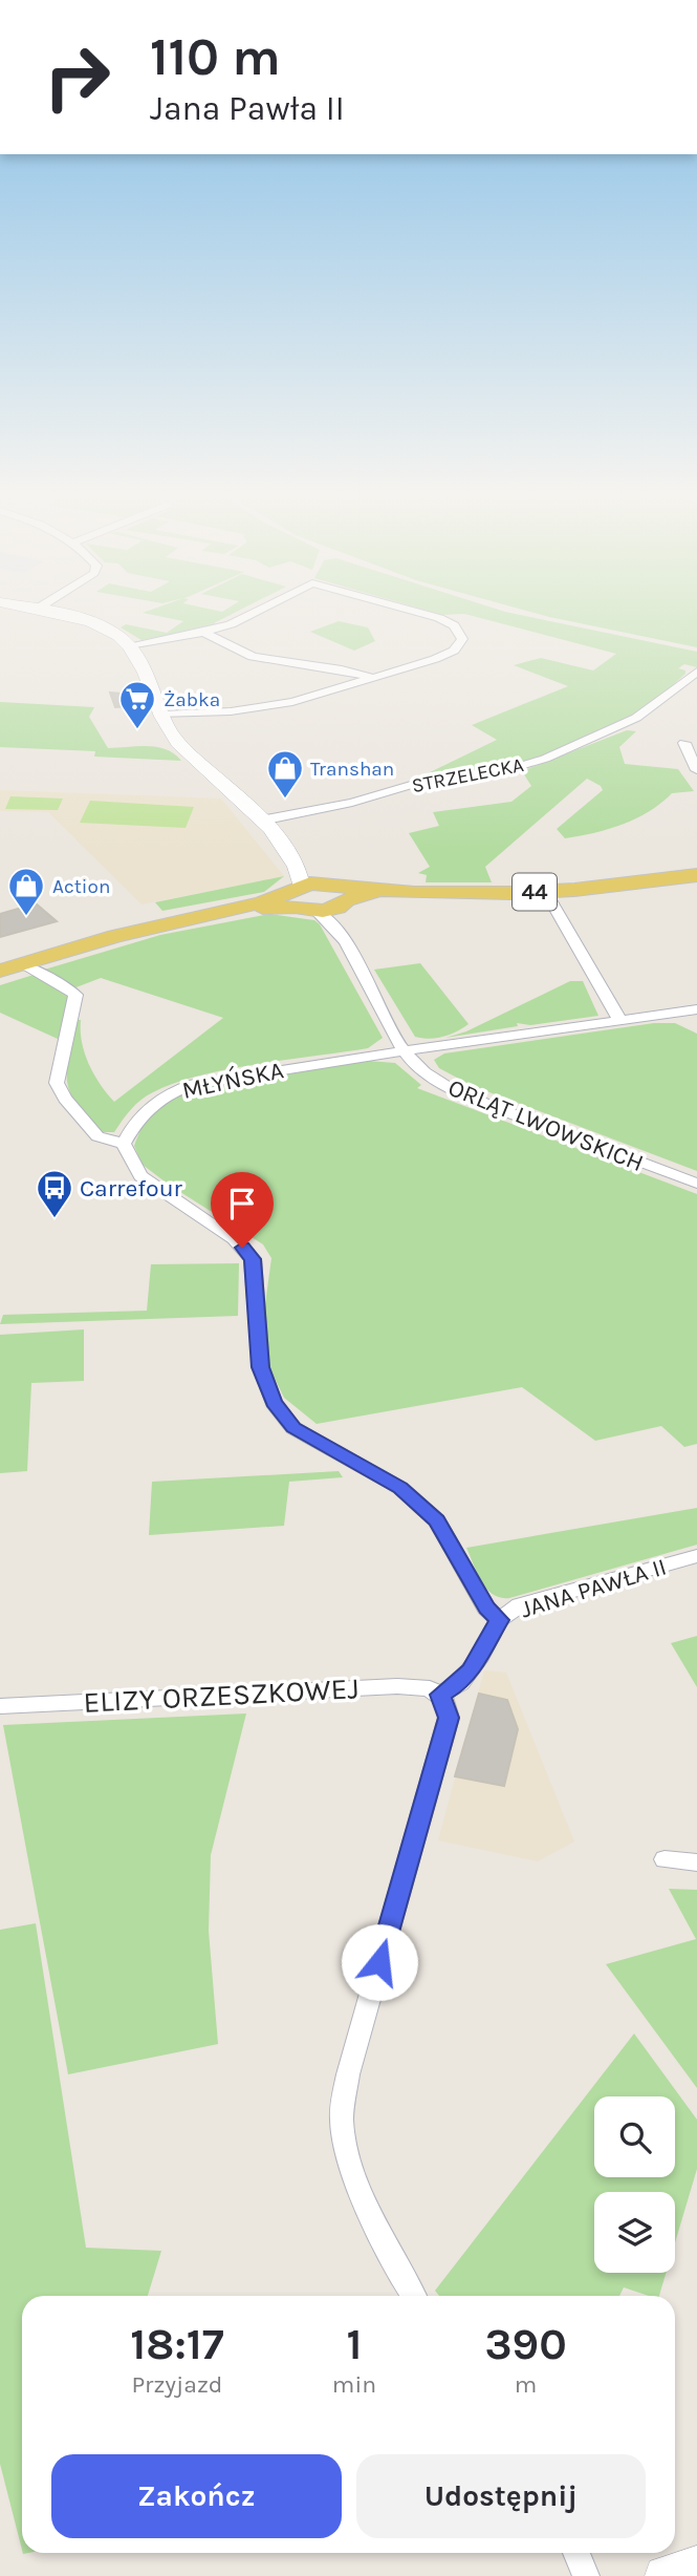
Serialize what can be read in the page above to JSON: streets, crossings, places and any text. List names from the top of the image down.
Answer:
{
  "streets": {
    "main road": ["44"],
    "street": [
      "STRZELECKA",
      "MŁYŃSKA",
      "ORLĄT LWOWSKICH",
      "JANA PAWŁA II",
      "ELIZY ORZESZKOWEJ"
    ]
  },
  "crossings": [
    ["44", "ORLĄT LWOWSKICH"],
    ["MŁYŃSKA", "ORLĄT LWOWSKICH"],
    ["JANA PAWŁA II", "ELIZY ORZESZKOWEJ"]
  ],
  "places": {
    "supermarket": ["Żabka"],
    "shop": ["Transhan", "Action"],
    "bus stop": ["Carrefour"]
  },
  "page": {
    "turn": ["110 m", "Jana Pawła II"],
    "eta": [
      "18:17",
      "Przyjazd",
      "1",
      "min",
      "390",
      "m"
    ],
    "buttons": ["Zakończ", "Udostępnij"]
  }
}
